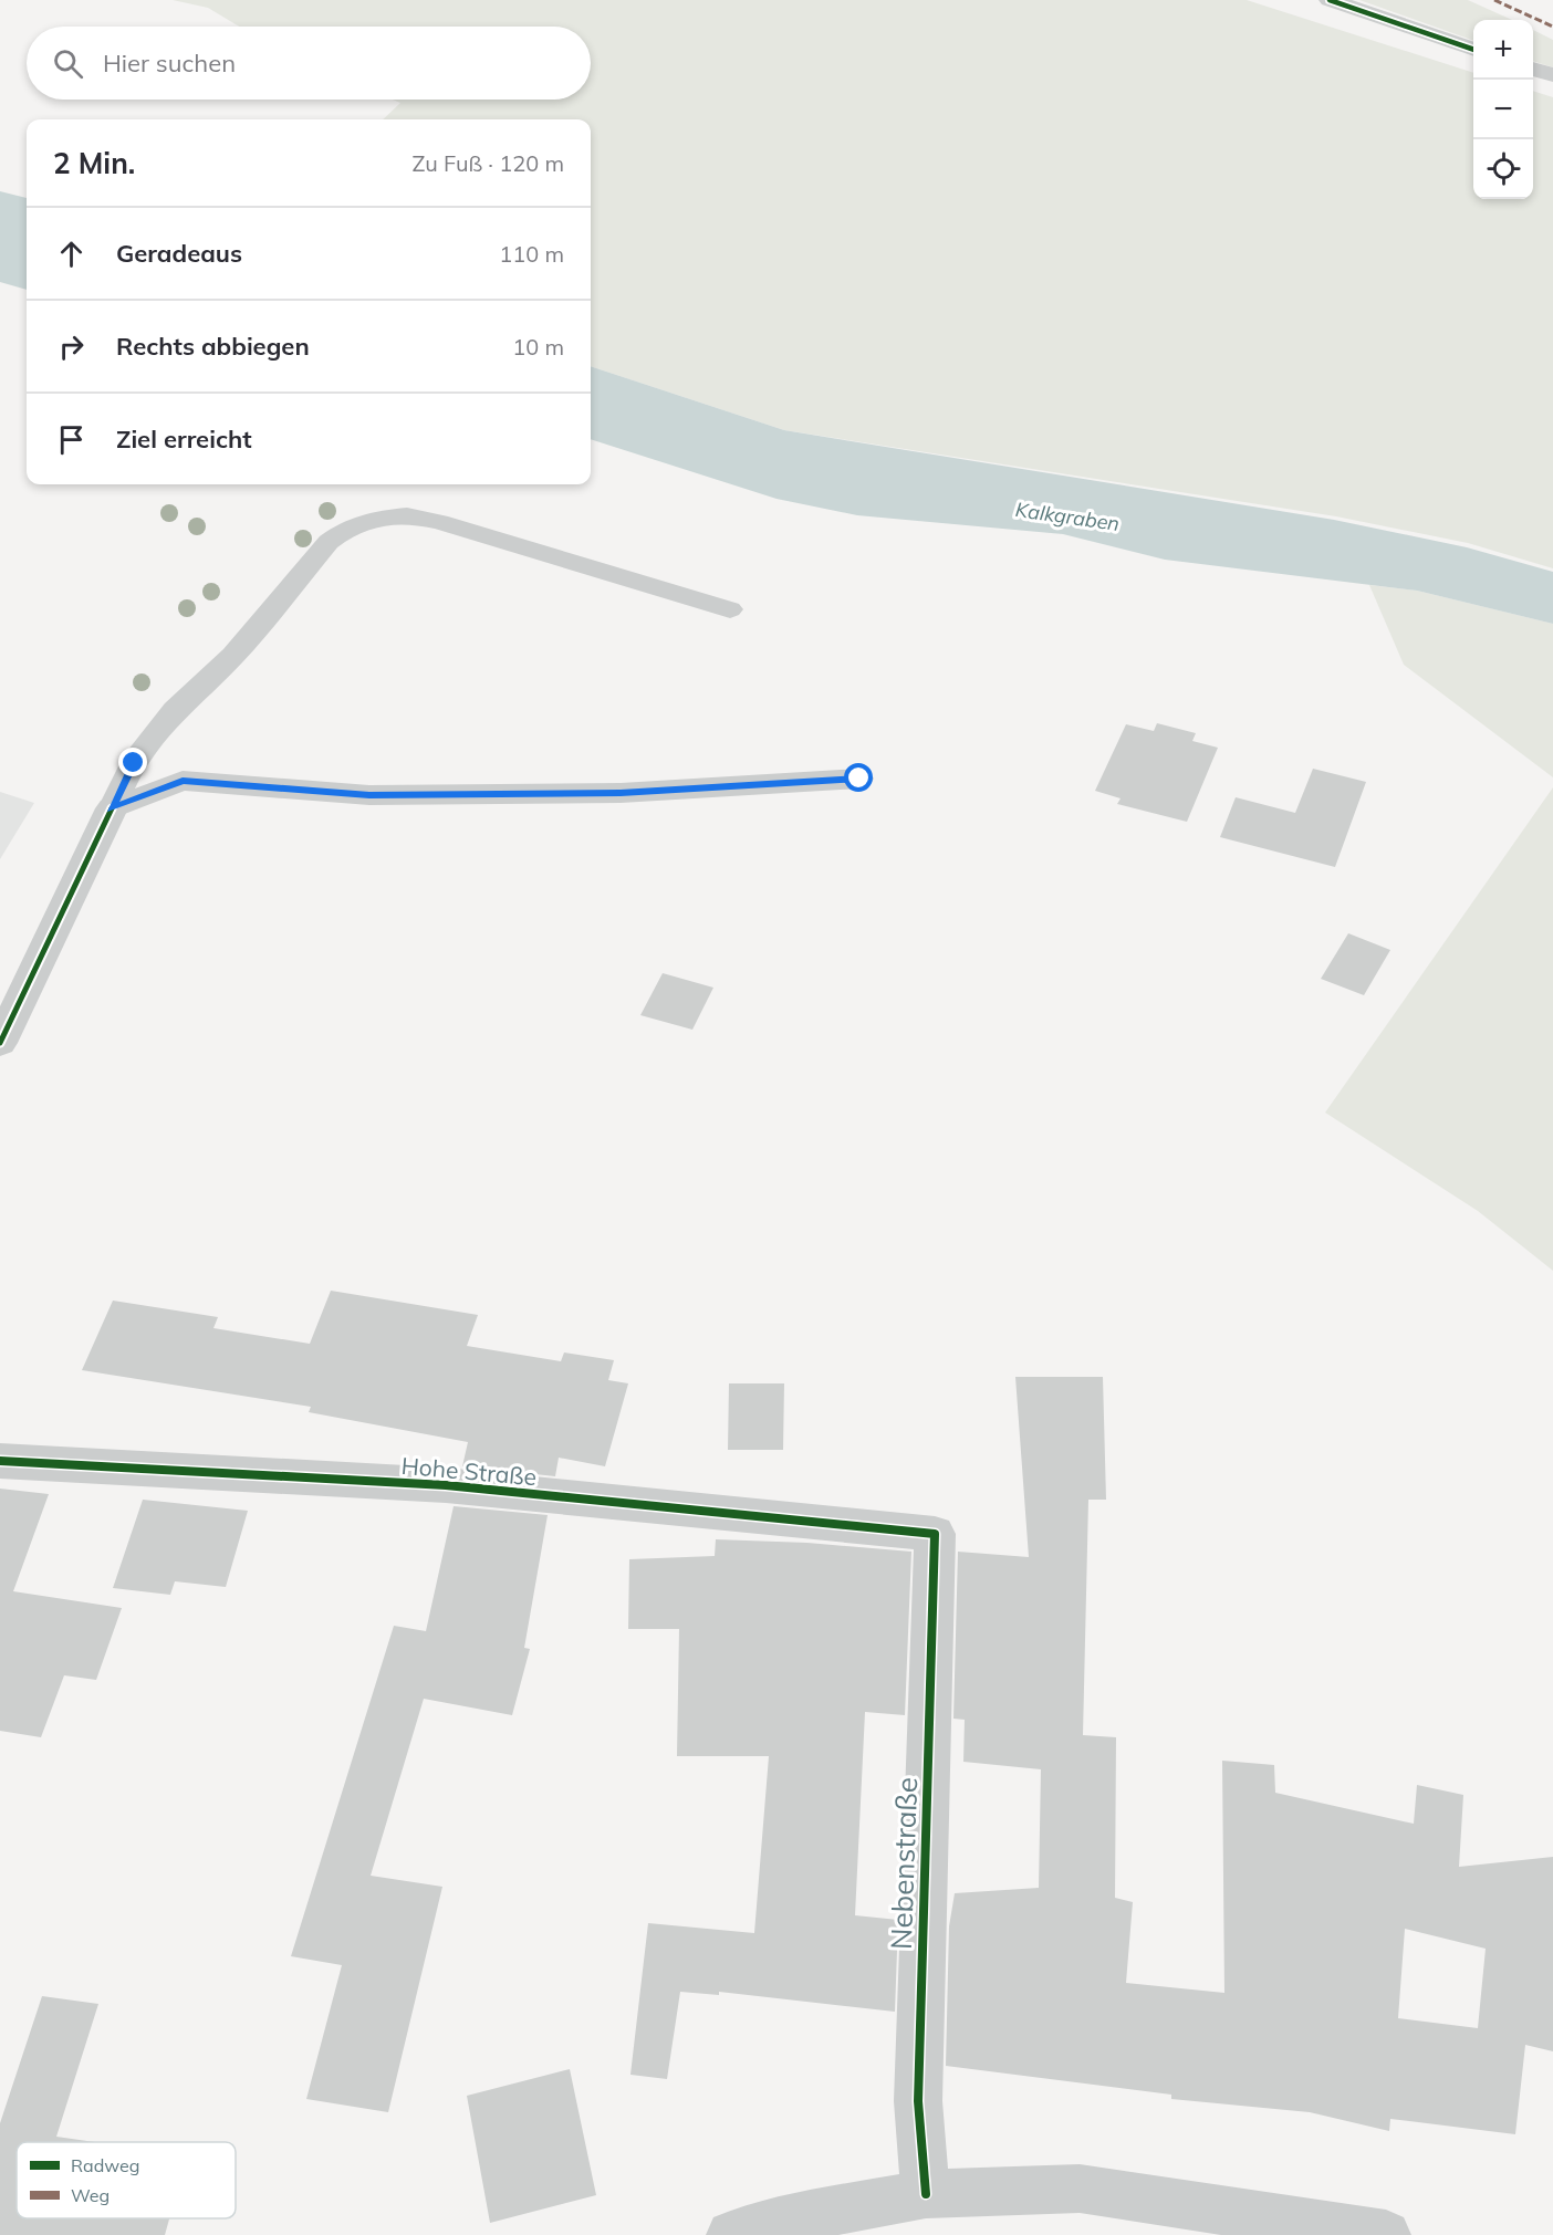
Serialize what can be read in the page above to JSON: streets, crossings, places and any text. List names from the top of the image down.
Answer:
{
  "streets": {
    "street": ["Hohe Straße", "Nebenstraße"]
  },
  "crossings": [
    ["Hohe Straße", "Nebenstraße"]
  ],
  "water": ["Kalkgraben"],
  "legend": ["Radweg", "Weg"],
  "page": {
    "map_buttons": ["+", "−"],
    "search": "Hier suchen",
    "heading": ["2 Min.", "Zu Fuß · 120 m"],
    "list": [
      ["Geradeaus", "110 m"],
      ["Rechts abbiegen", "10 m"],
      "Ziel erreicht"
    ]
  }
}
